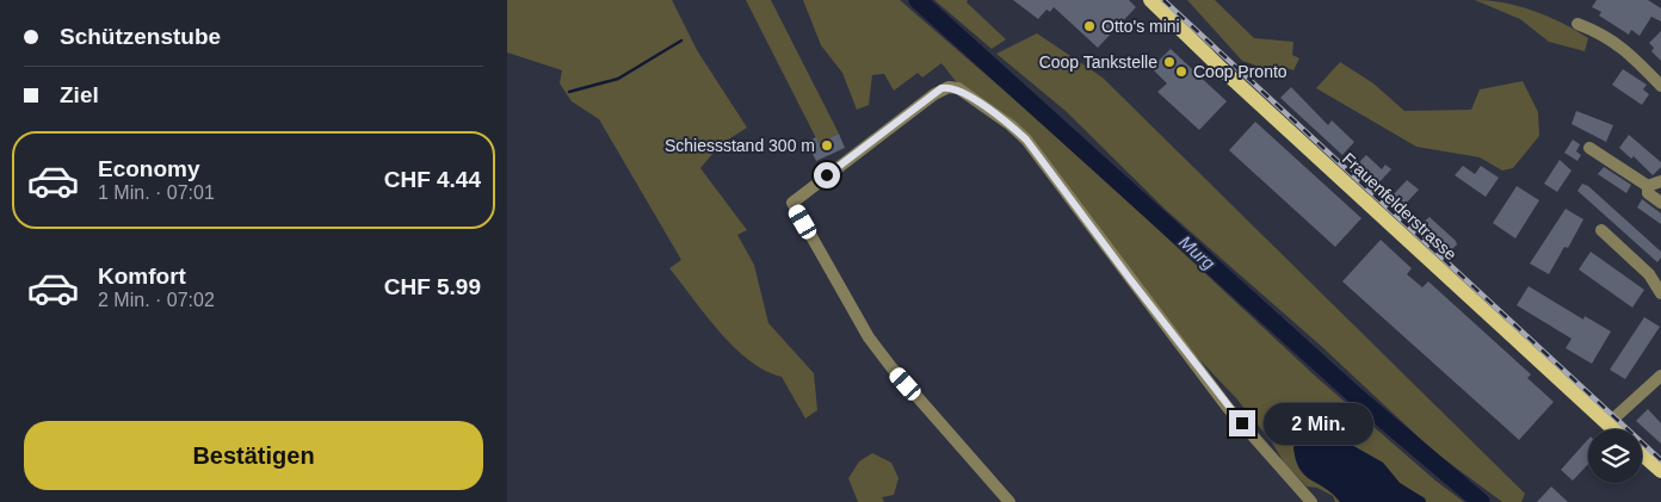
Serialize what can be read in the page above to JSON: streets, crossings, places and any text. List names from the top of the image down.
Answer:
{
  "streets": {
    "main road": ["Frauenfelderstrasse"]
  },
  "water": ["Murg"],
  "places": [
    "Otto's mini",
    "Coop Tankstelle",
    "Coop Pronto",
    "Schiessstand 300 m"
  ],
  "page": {
    "banner": ["Schützenstube", "Ziel"],
    "list": [
      {
        "name": "Economy",
        "note": "1 Min. · 07:01",
        "value": "CHF 4.44"
      },
      {
        "name": "Komfort",
        "note": "2 Min. · 07:02",
        "value": "CHF 5.99"
      }
    ],
    "bubble": "2 Min.",
    "buttons": "Bestätigen"
  }
}
